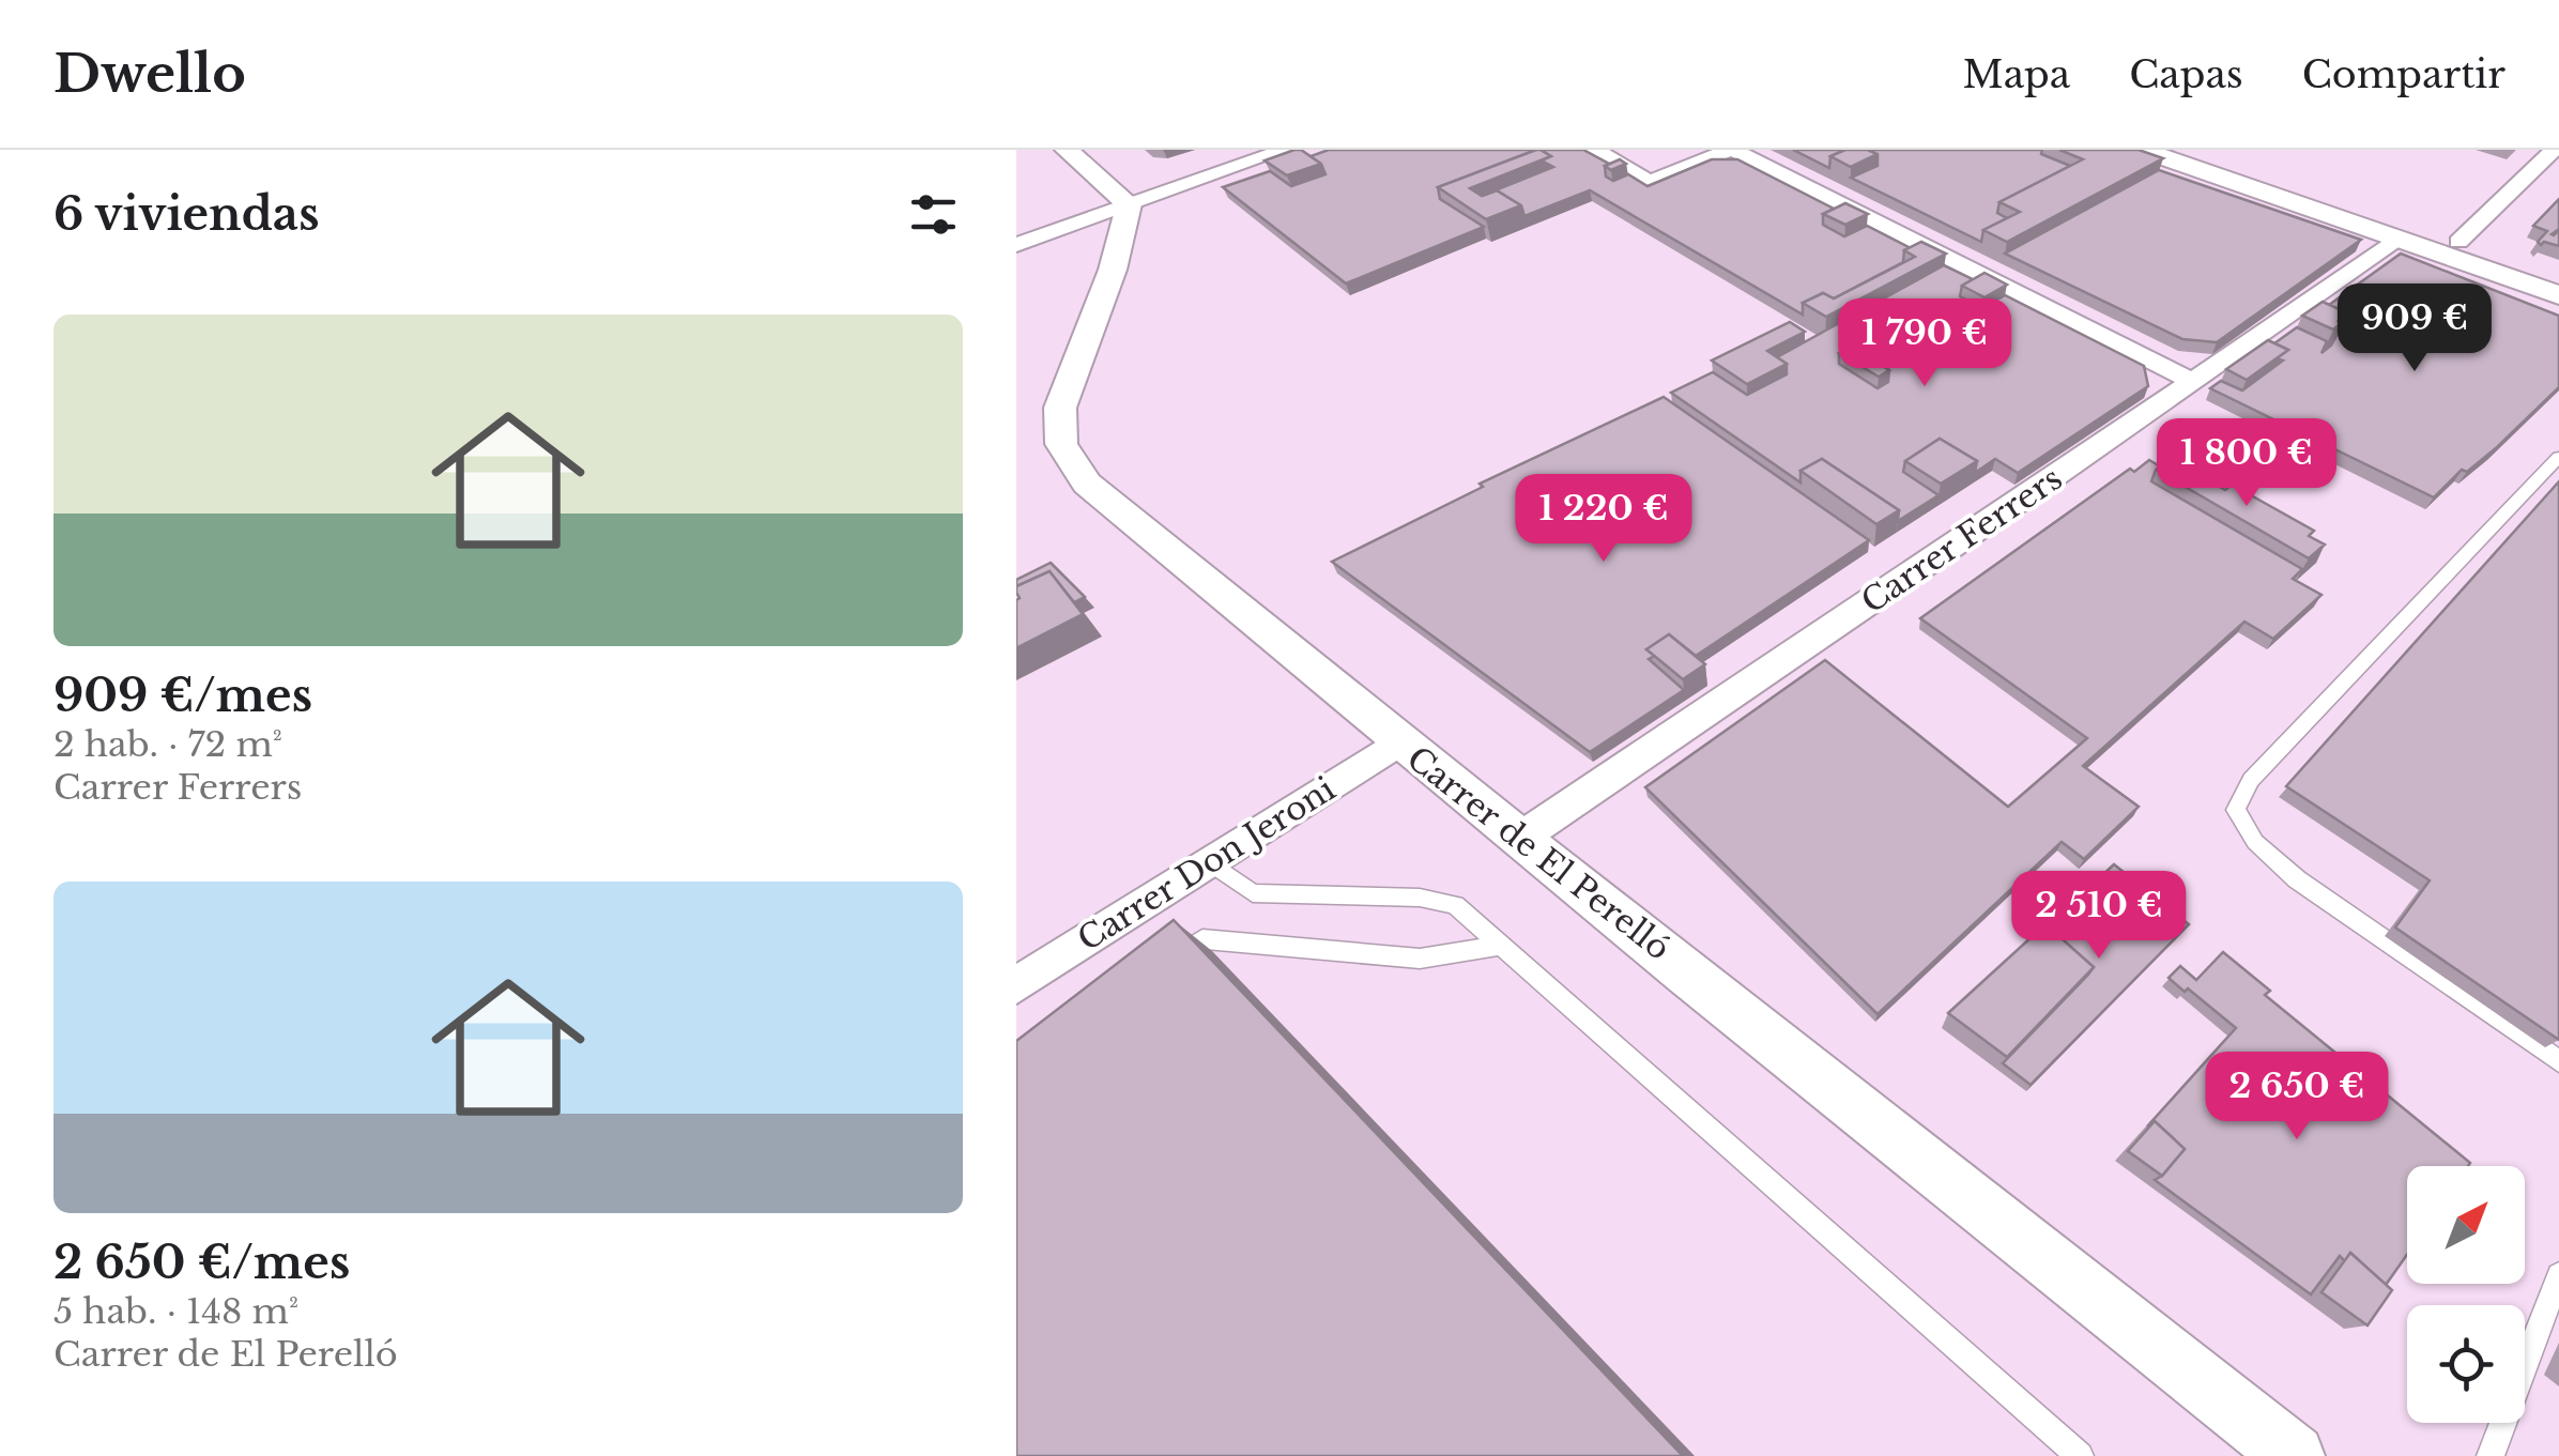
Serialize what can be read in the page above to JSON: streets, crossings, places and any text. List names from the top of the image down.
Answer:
{
  "streets": {
    "street": ["Carrer Ferrers", "Carrer de El Perelló", "Carrer Don Jeroni"]
  },
  "crossings": [
    ["Carrer Ferrers", "Carrer de El Perelló"],
    ["Carrer de El Perelló", "Carrer Don Jeroni"]
  ],
  "north": "top right",
  "page": {
    "header": "Dwello",
    "nav": ["Mapa", "Capas", "Compartir"],
    "heading": "6 viviendas",
    "list": [
      {
        "name": "909 €/mes",
        "note": "2 hab. · 72 m² · Carrer Ferrers"
      },
      {
        "name": "2 650 €/mes",
        "note": "5 hab. · 148 m² · Carrer de El Perelló"
      }
    ],
    "price": [
      "909 €",
      "1 790 €",
      "1 800 €",
      "1 220 €",
      "2 510 €",
      "2 650 €"
    ]
  }
}
